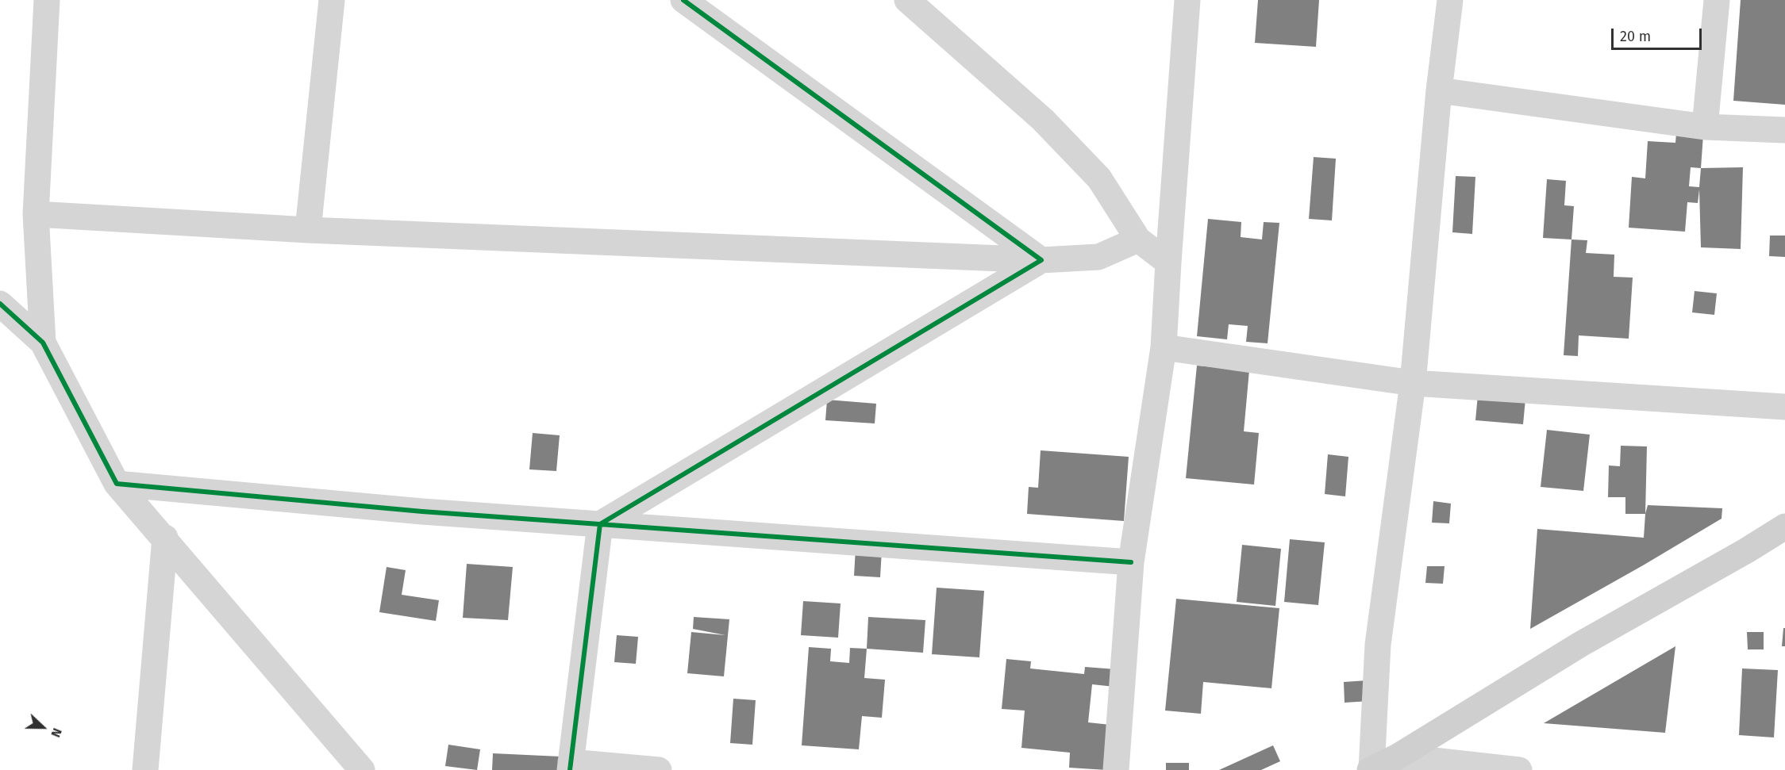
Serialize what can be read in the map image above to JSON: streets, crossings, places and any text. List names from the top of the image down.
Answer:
{
  "scale_bar": "20 m",
  "north": "right"
}
